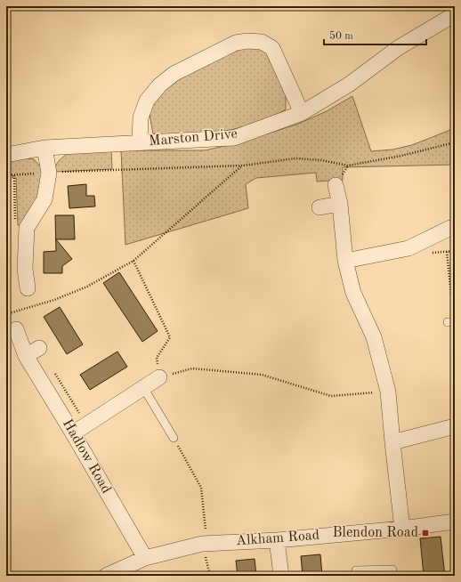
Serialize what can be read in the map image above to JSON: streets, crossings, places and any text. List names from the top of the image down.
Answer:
{
  "streets": {
    "street": ["Marston Drive", "Hadlow Road", "Alkham Road"]
  },
  "crossings": [
    ["Hadlow Road", "Alkham Road"]
  ],
  "places": {
    "transit": ["Blendon Road"]
  },
  "scale_bar": "50 m"
}
